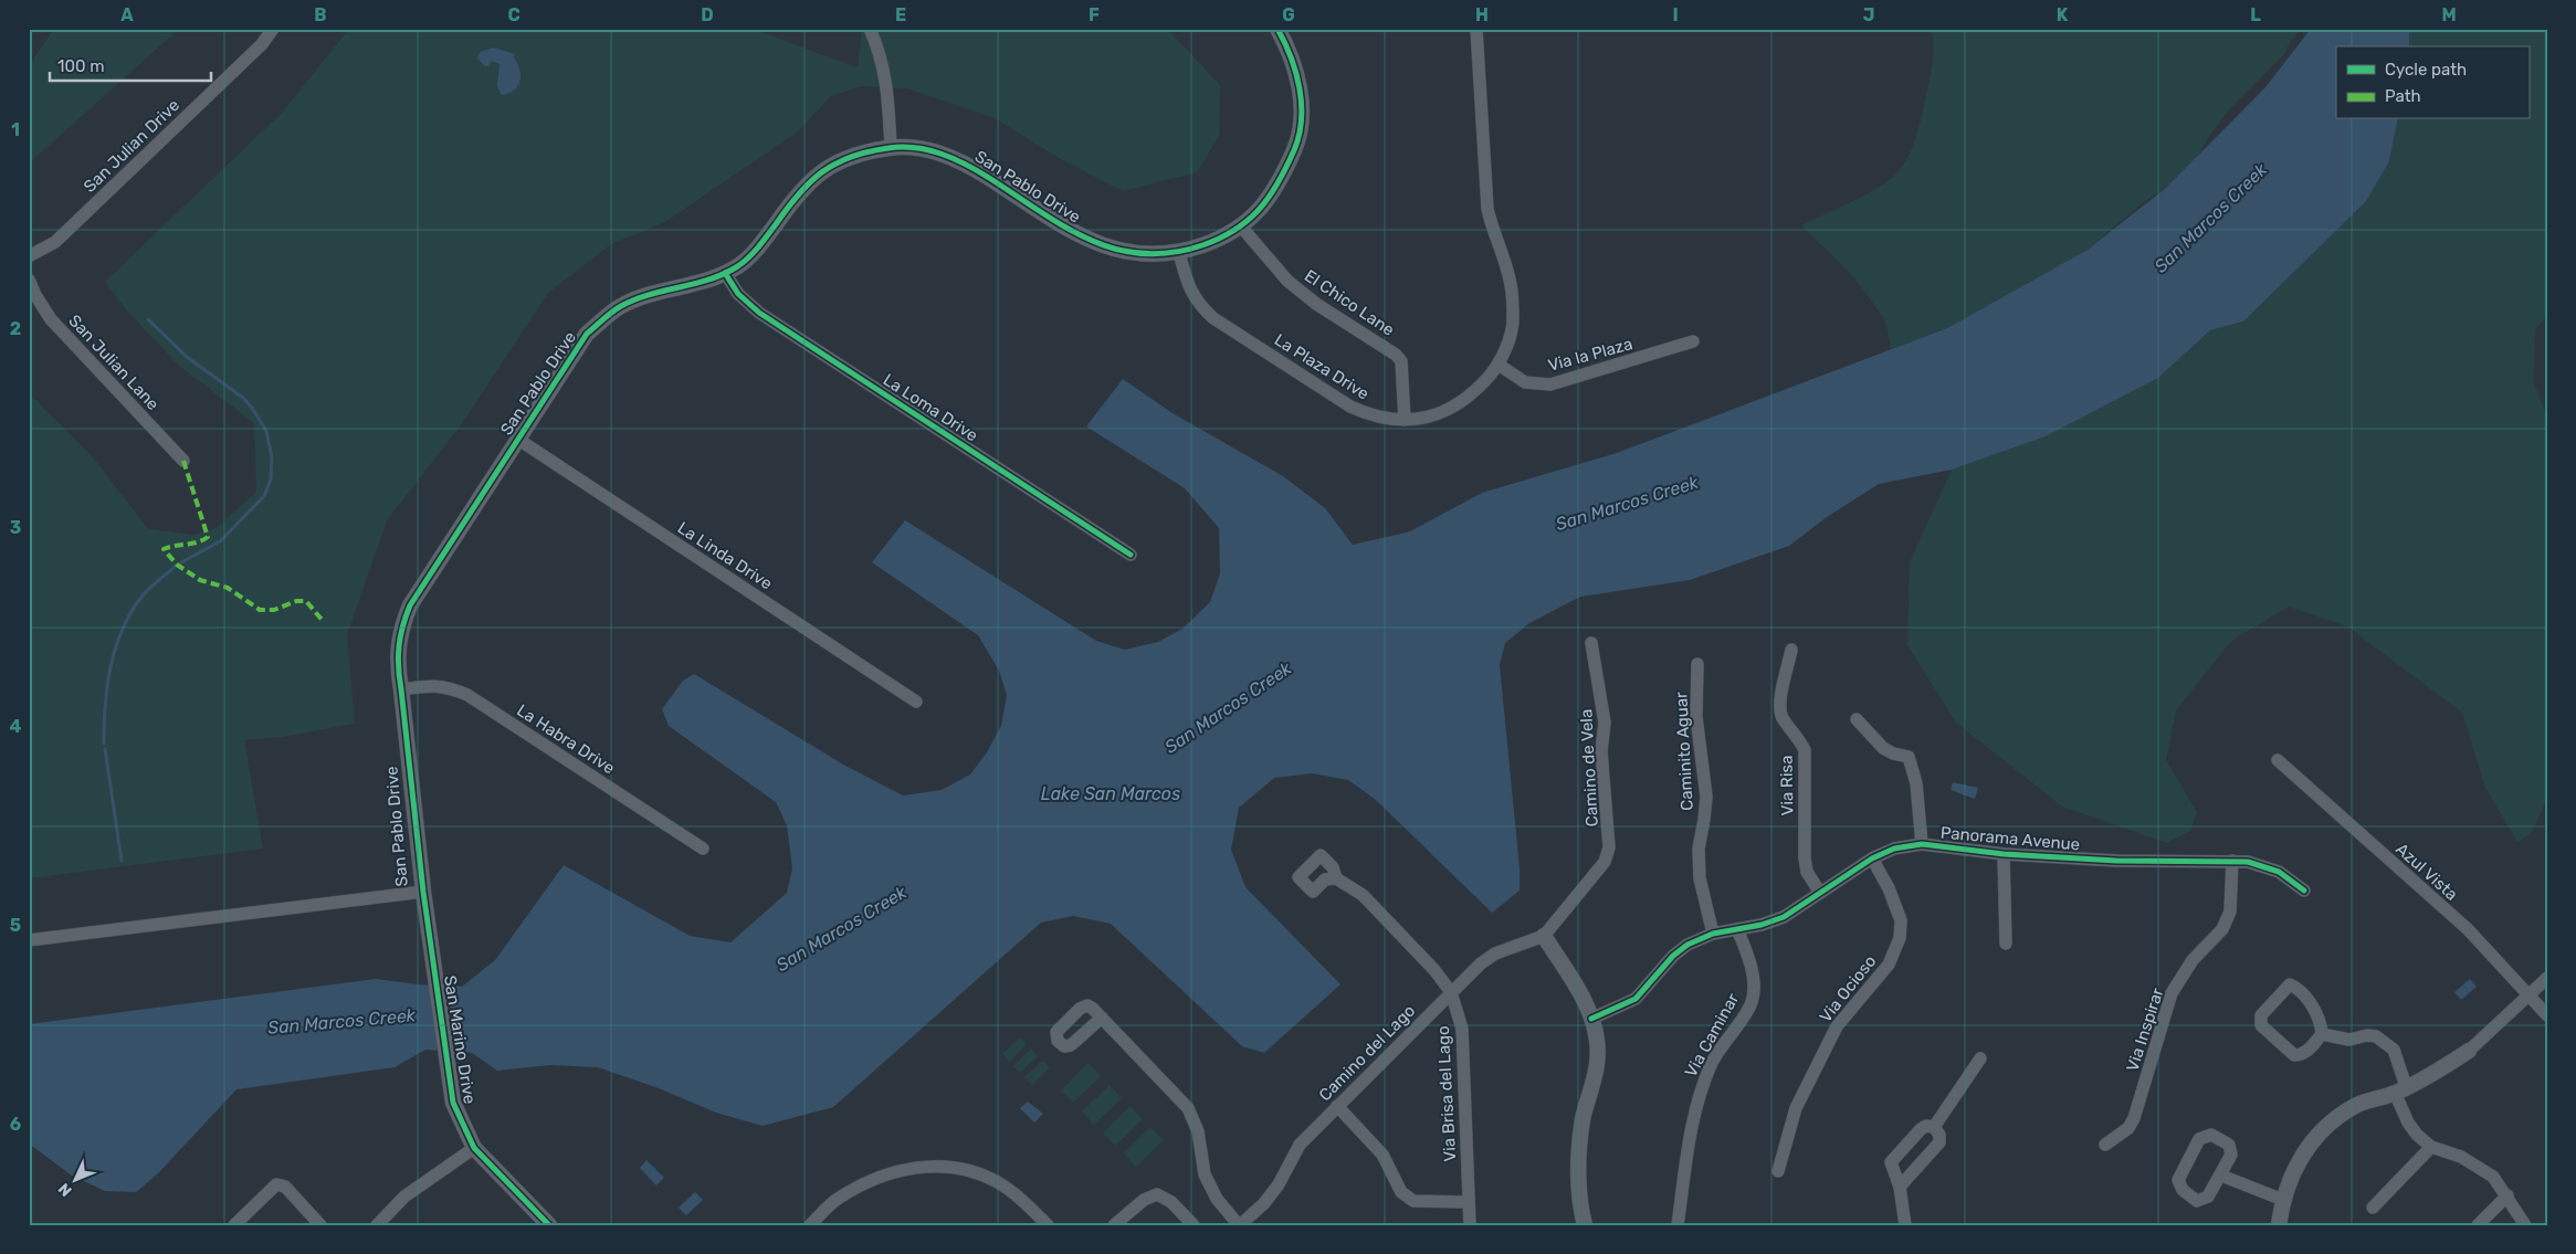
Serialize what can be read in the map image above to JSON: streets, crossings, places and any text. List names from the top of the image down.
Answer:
{
  "streets": {
    "street": [
      "San Julian Drive",
      "San Pablo Drive",
      "El Chico Lane",
      "Via la Plaza",
      "San Julian Lane",
      "La Plaza Drive",
      "La Loma Drive",
      "La Linda Drive",
      "La Habra Drive",
      "Caminito Aguar",
      "Camino de Vela",
      "Via Risa",
      "Panorama Avenue",
      "Azul Vista",
      "Via Ocioso",
      "Via Inspirar",
      "Via Caminar",
      "San Marino Drive",
      "Camino del Lago",
      "Via Brisa del Lago"
    ]
  },
  "crossings": [
    ["San Pablo Drive", "El Chico Lane"],
    ["San Pablo Drive", "La Plaza Drive"],
    ["San Pablo Drive", "La Loma Drive"],
    ["San Pablo Drive", "La Linda Drive"],
    ["San Pablo Drive", "La Habra Drive"],
    ["San Pablo Drive", "San Marino Drive"],
    ["El Chico Lane", "La Plaza Drive"],
    ["Via la Plaza", "La Plaza Drive"],
    ["Caminito Aguar", "Panorama Avenue"],
    ["Camino de Vela", "Camino del Lago"],
    ["Via Risa", "Panorama Avenue"],
    ["Panorama Avenue", "Via Ocioso"],
    ["Panorama Avenue", "Via Inspirar"],
    ["Panorama Avenue", "Via Caminar"],
    ["Camino del Lago", "Via Brisa del Lago"]
  ],
  "water": ["San Marcos Creek", "Lake San Marcos"],
  "legend": ["Cycle path", "Path"],
  "scale_bar": "100 m",
  "north": "bottom left",
  "grid": {
    "columns": [
      "A",
      "B",
      "C",
      "D",
      "E",
      "F",
      "G",
      "H",
      "I",
      "J",
      "K",
      "L",
      "M"
    ],
    "rows": [
      "1",
      "2",
      "3",
      "4",
      "5",
      "6"
    ]
  }
}
